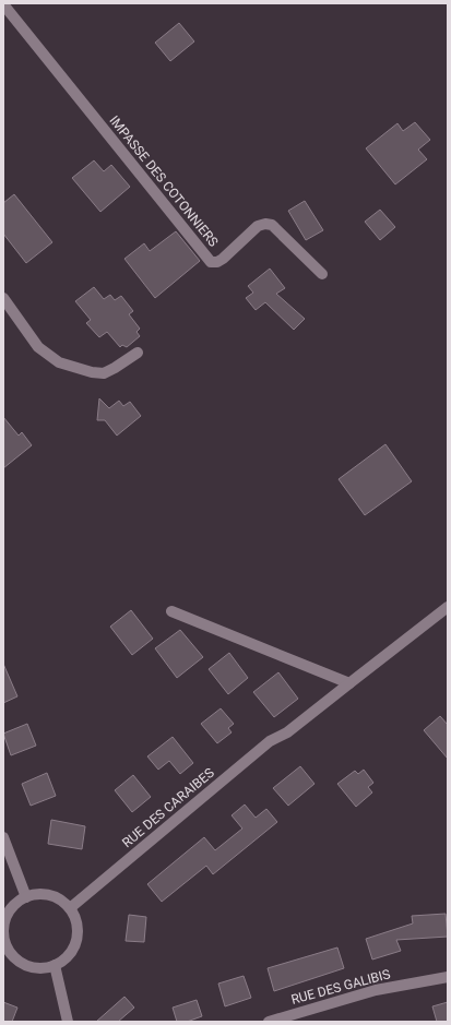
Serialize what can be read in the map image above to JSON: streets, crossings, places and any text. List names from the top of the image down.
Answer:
{
  "streets": {
    "street": ["IMPASSE DES COTONNIERS", "RUE DES CARAIBES", "RUE DES GALIBIS"]
  }
}
